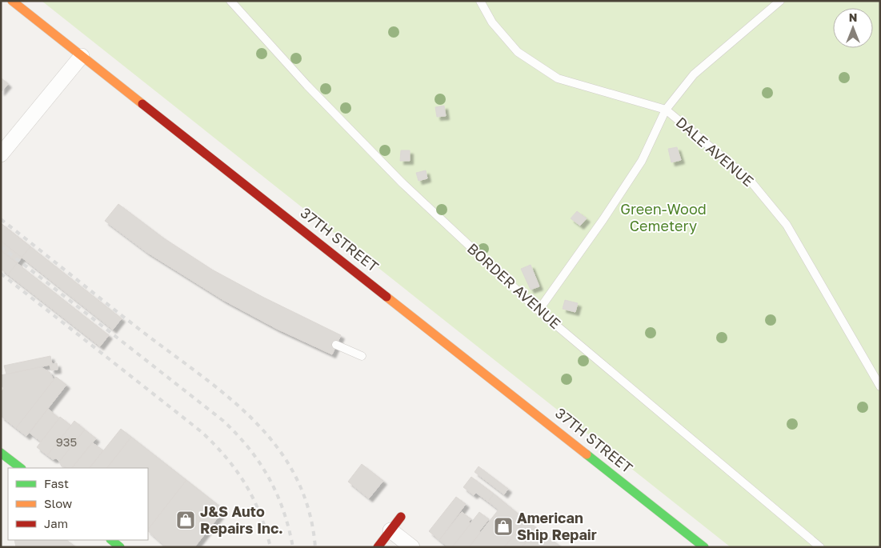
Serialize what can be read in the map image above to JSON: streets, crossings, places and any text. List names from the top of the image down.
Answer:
{
  "streets": {
    "street": ["37TH STREET"],
    "lane": ["DALE AVENUE", "BORDER AVENUE"]
  },
  "parks": ["Green-Wood Cemetery"],
  "places": {
    "shop": ["J&S Auto Repairs Inc.", "American Ship Repair"]
  },
  "house_numbers": ["935"],
  "legend": ["Fast", "Slow", "Jam"],
  "north": "top"
}
